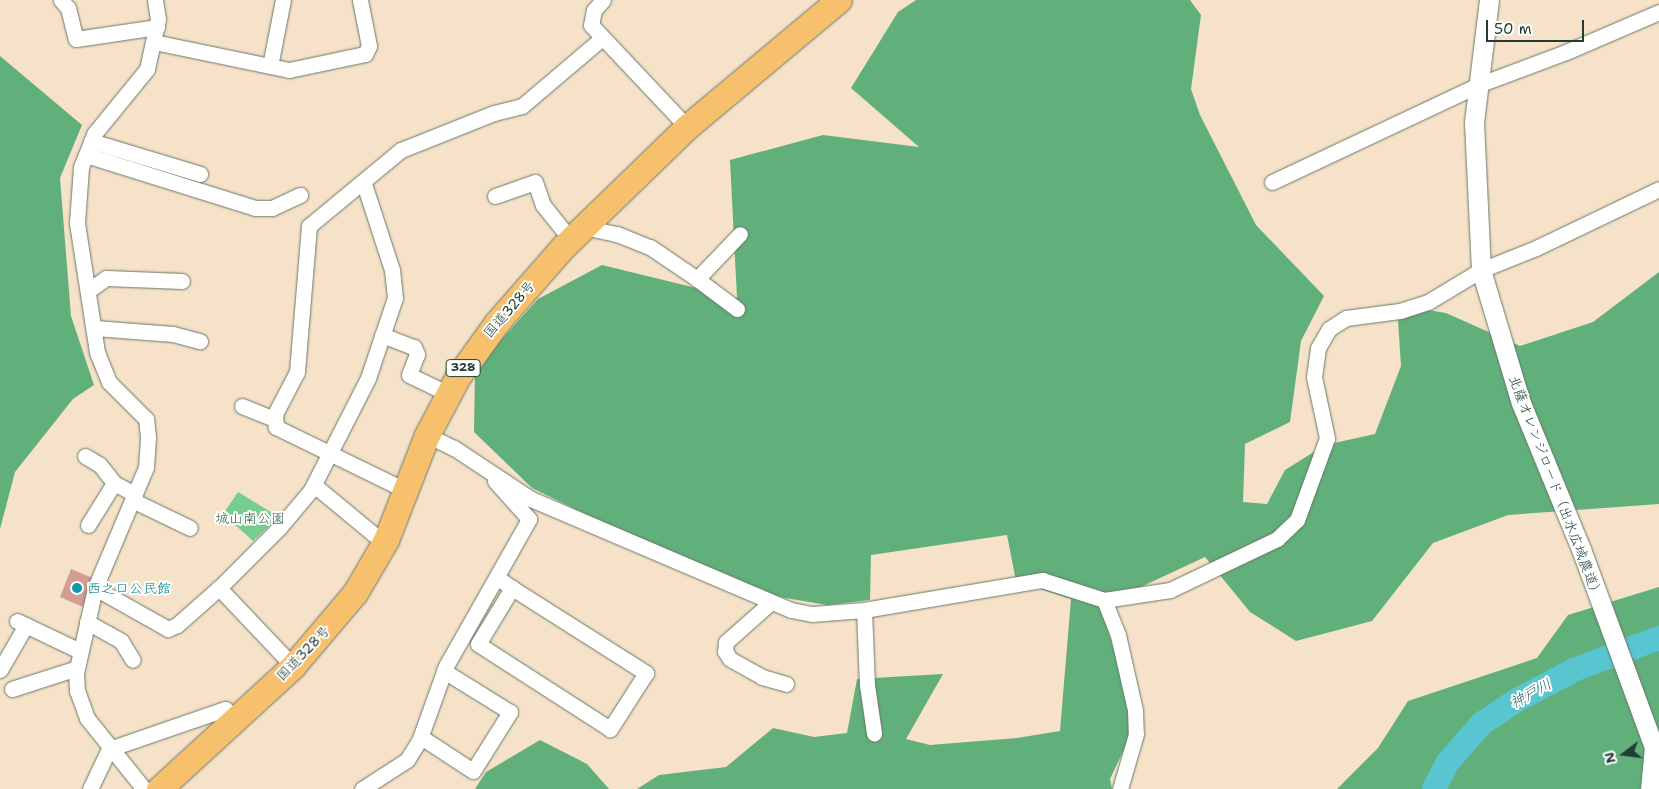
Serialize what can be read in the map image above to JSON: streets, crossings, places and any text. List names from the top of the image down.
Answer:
{
  "streets": {
    "highway": ["国道328号", "328"],
    "street": ["北薩オレンジロード（出水広域農道）"]
  },
  "water": ["神戸川"],
  "parks": ["城山南公園"],
  "places": ["西之口公民館"],
  "scale_bar": "50 m",
  "north": "left"
}
